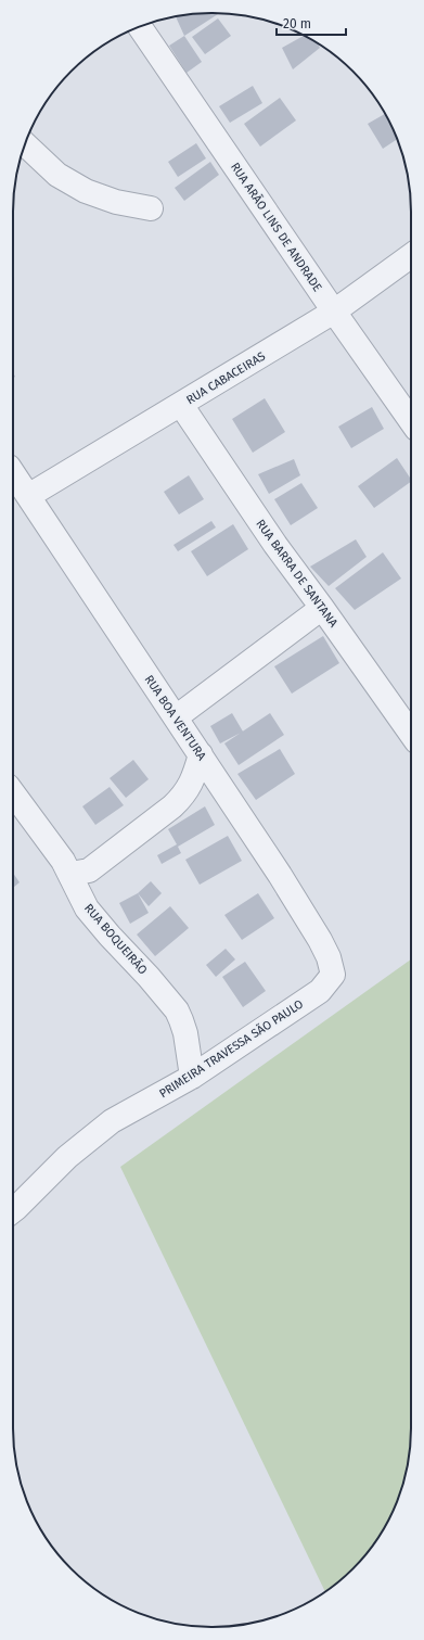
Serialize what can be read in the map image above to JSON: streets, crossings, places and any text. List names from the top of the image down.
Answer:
{
  "streets": {
    "street": [
      "RUA ARÃO LINS DE ANDRADE",
      "RUA CABACEIRAS",
      "RUA BARRA DE SANTANA",
      "RUA BOA VENTURA",
      "RUA BOQUEIRÃO",
      "PRIMEIRA TRAVESSA SÃO PAULO"
    ]
  },
  "crossings": [
    ["RUA ARÃO LINS DE ANDRADE", "RUA CABACEIRAS"],
    ["RUA CABACEIRAS", "RUA BARRA DE SANTANA"],
    ["RUA CABACEIRAS", "RUA BOA VENTURA"],
    ["RUA BOA VENTURA", "PRIMEIRA TRAVESSA SÃO PAULO"],
    ["RUA BOQUEIRÃO", "PRIMEIRA TRAVESSA SÃO PAULO"]
  ],
  "scale_bar": "20 m"
}
